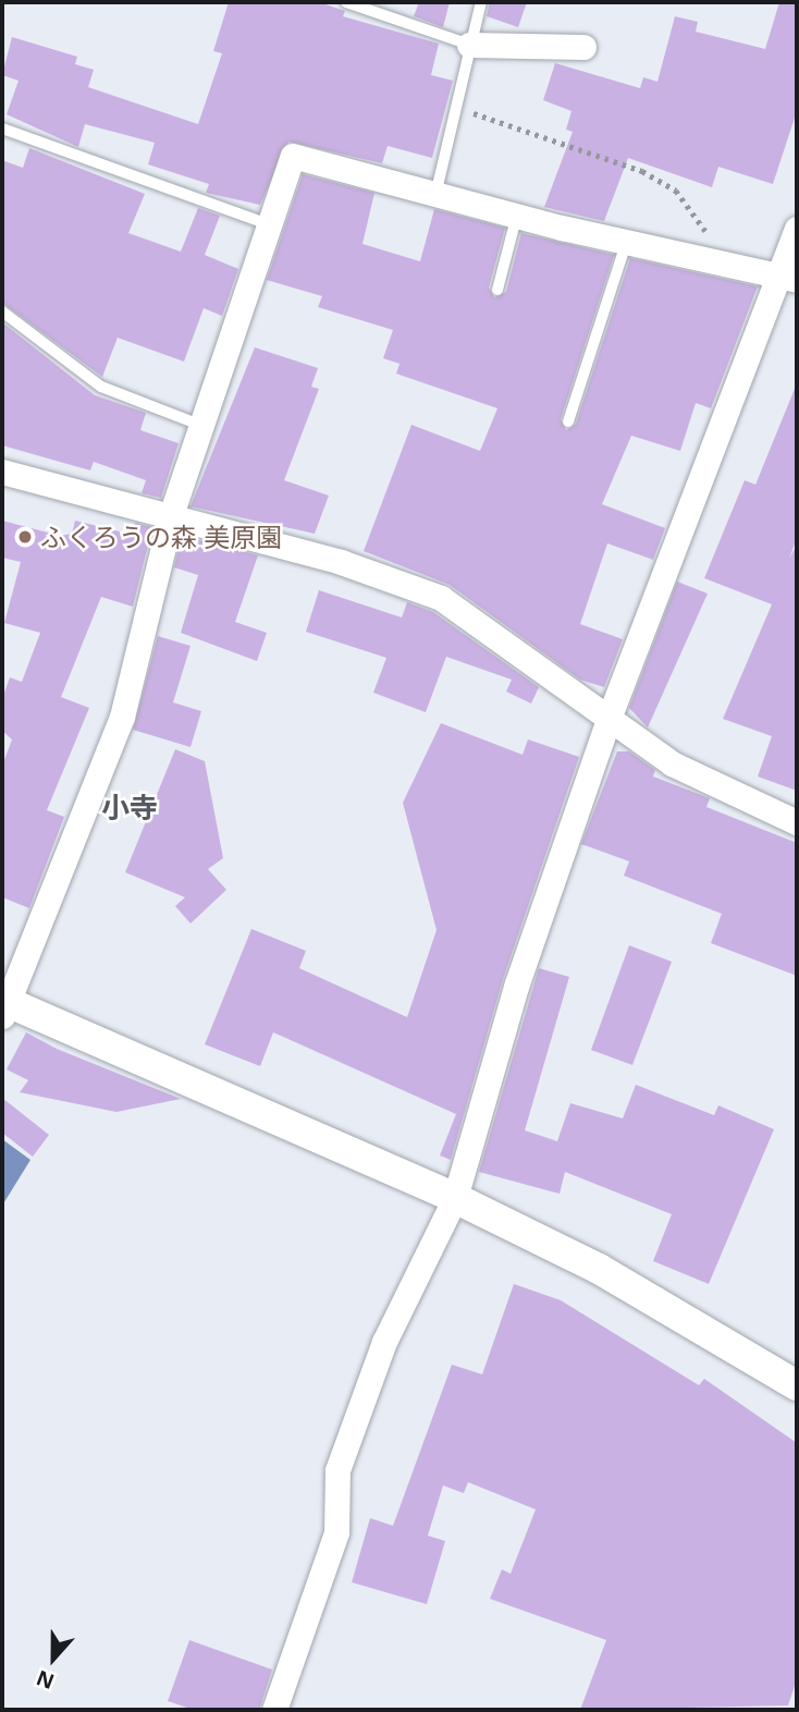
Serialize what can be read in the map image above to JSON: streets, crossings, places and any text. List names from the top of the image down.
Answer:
{
  "districts": ["小寺"],
  "places": ["ふくろうの森 美原園"],
  "north": "bottom"
}
